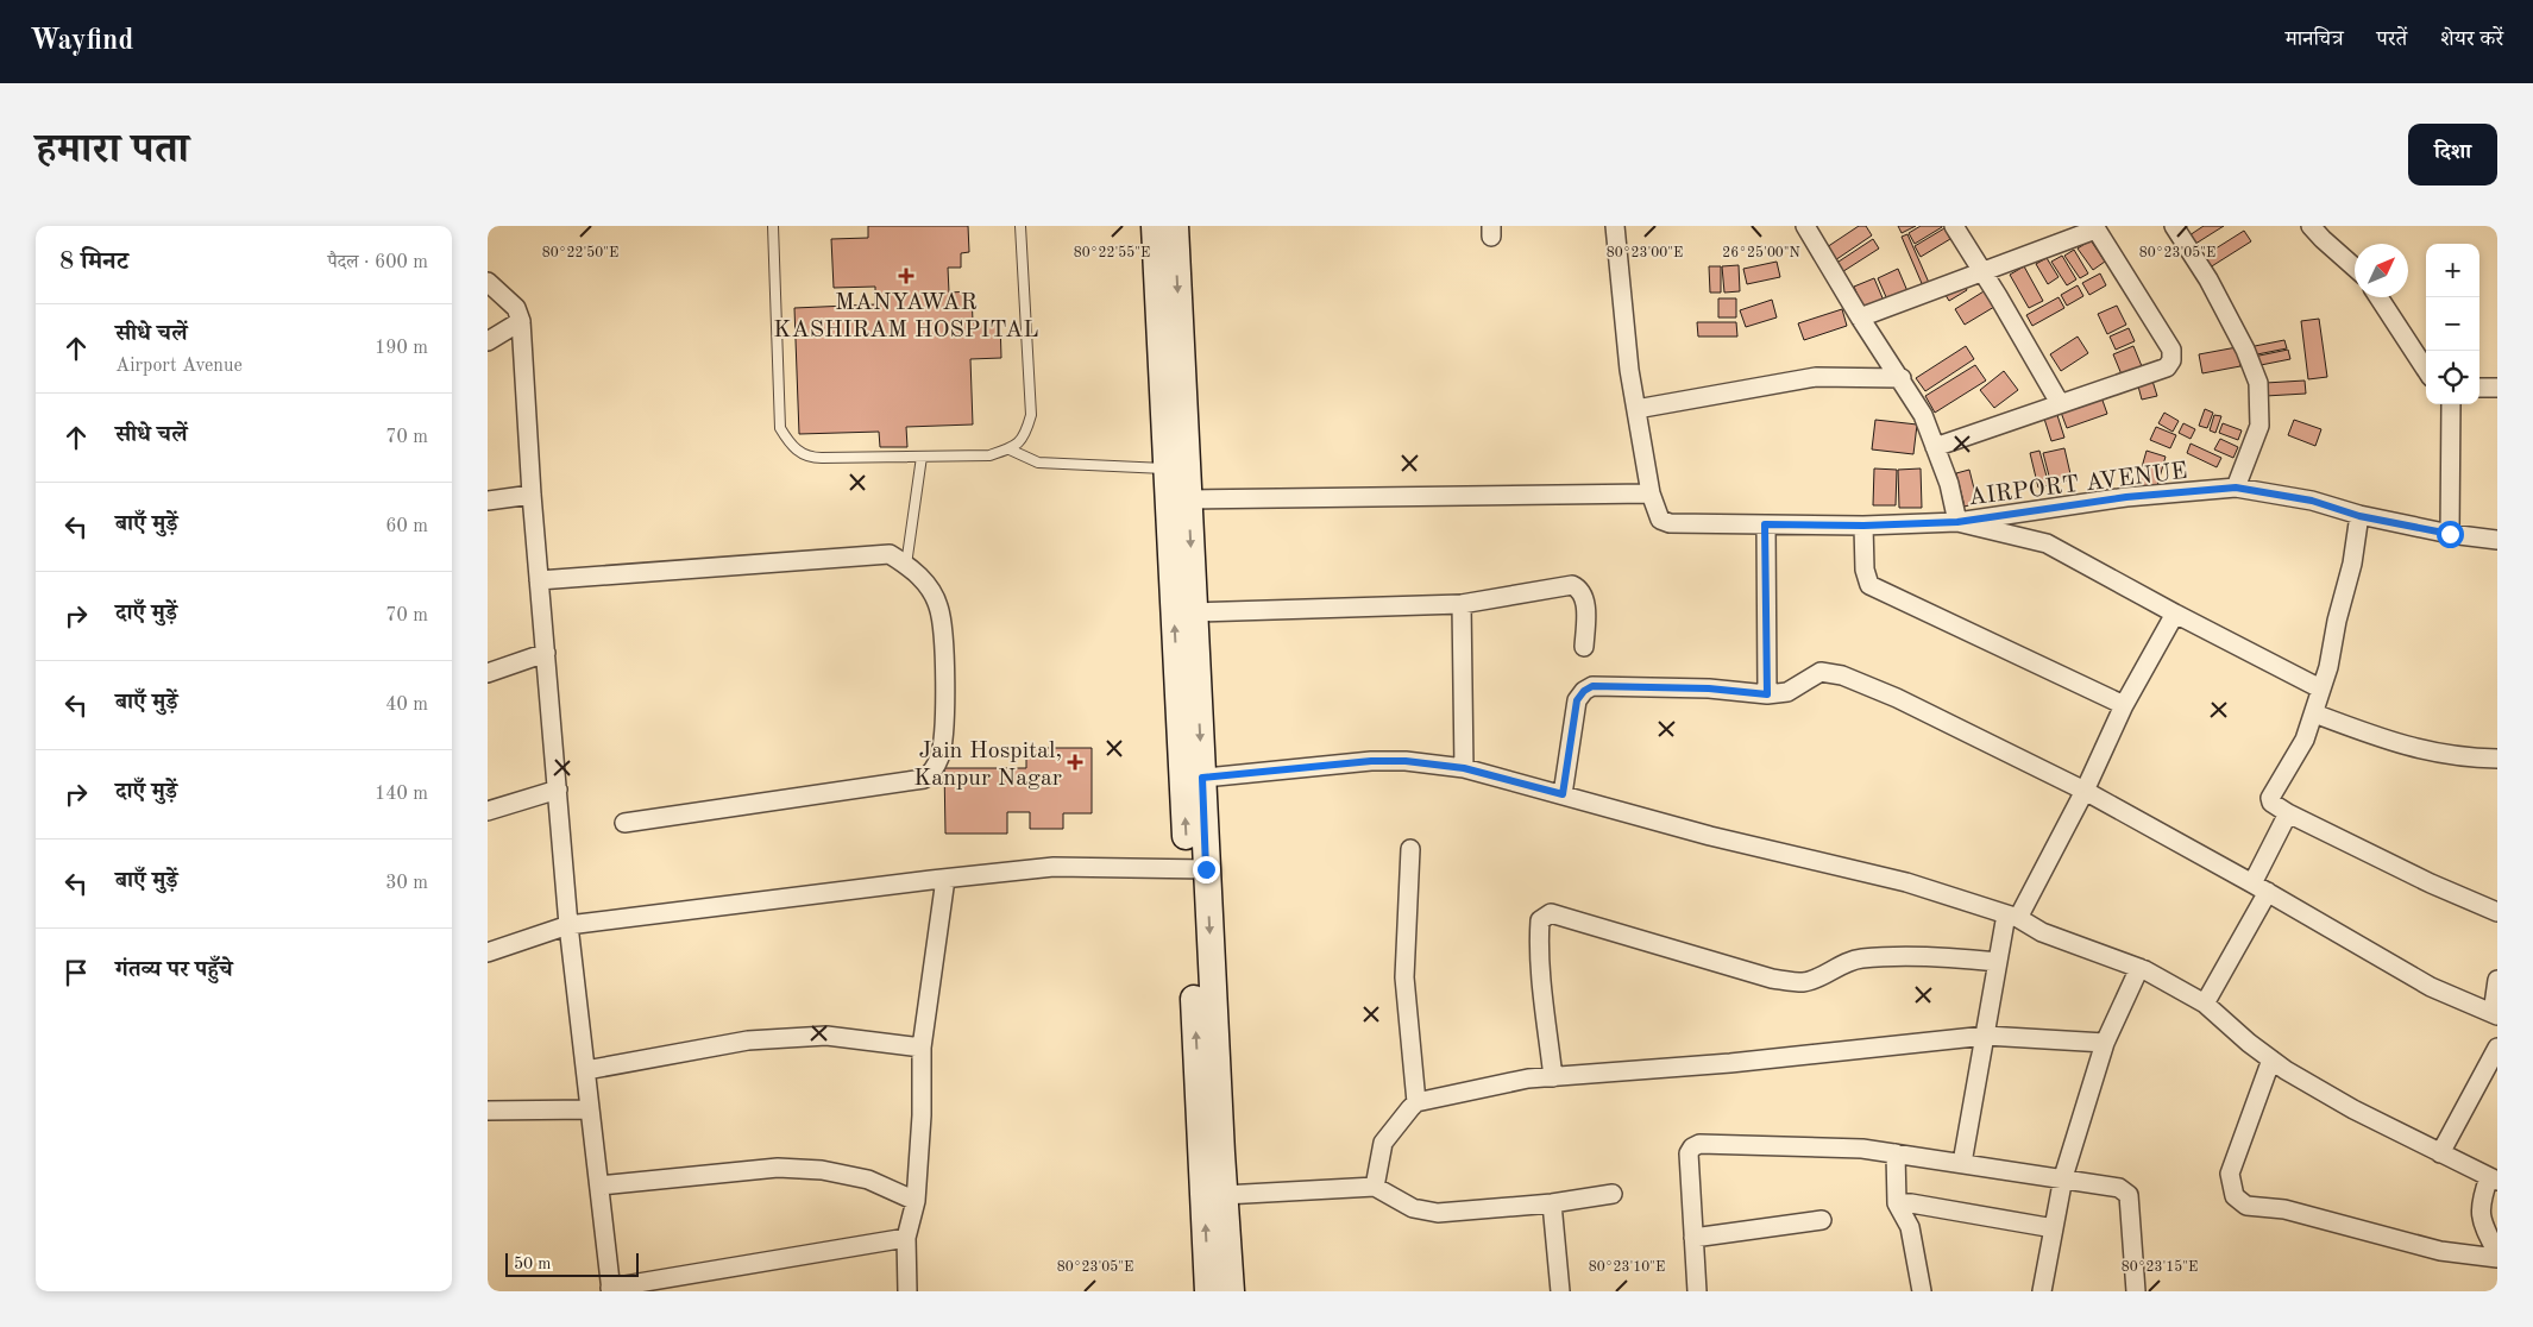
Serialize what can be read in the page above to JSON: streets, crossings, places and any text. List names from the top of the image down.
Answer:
{
  "streets": {
    "street": ["AIRPORT AVENUE"]
  },
  "places": {
    "health": ["MANYAWAR KASHIRAM HOSPITAL", "Jain Hospital, Kanpur Nagar"]
  },
  "scale_bar": "50 m",
  "north": "top right",
  "page": {
    "header": "Wayfind",
    "nav": ["मानचित्र", "परतें", "शेयर करें"],
    "title": "हमारा पता",
    "buttons": "दिशा",
    "heading": ["8 मिनट", "पैदल · 600 m"],
    "map_buttons": ["+", "−"],
    "list": [
      ["सीधे चलें", "Airport Avenue", "190 m"],
      ["सीधे चलें", "70 m"],
      ["बाएँ मुड़ें", "60 m"],
      ["दाएँ मुड़ें", "70 m"],
      ["बाएँ मुड़ें", "40 m"],
      ["दाएँ मुड़ें", "140 m"],
      ["बाएँ मुड़ें", "30 m"],
      "गंतव्य पर पहुँचे"
    ],
    "scale": "50 m"
  },
  "coordinates": [
    "80°22'50\"E",
    "80°22'55\"E",
    "80°23'00\"E",
    "80°23'05\"E",
    "26°25'00\"N",
    "80°23'10\"E",
    "80°23'15\"E"
  ]
}
